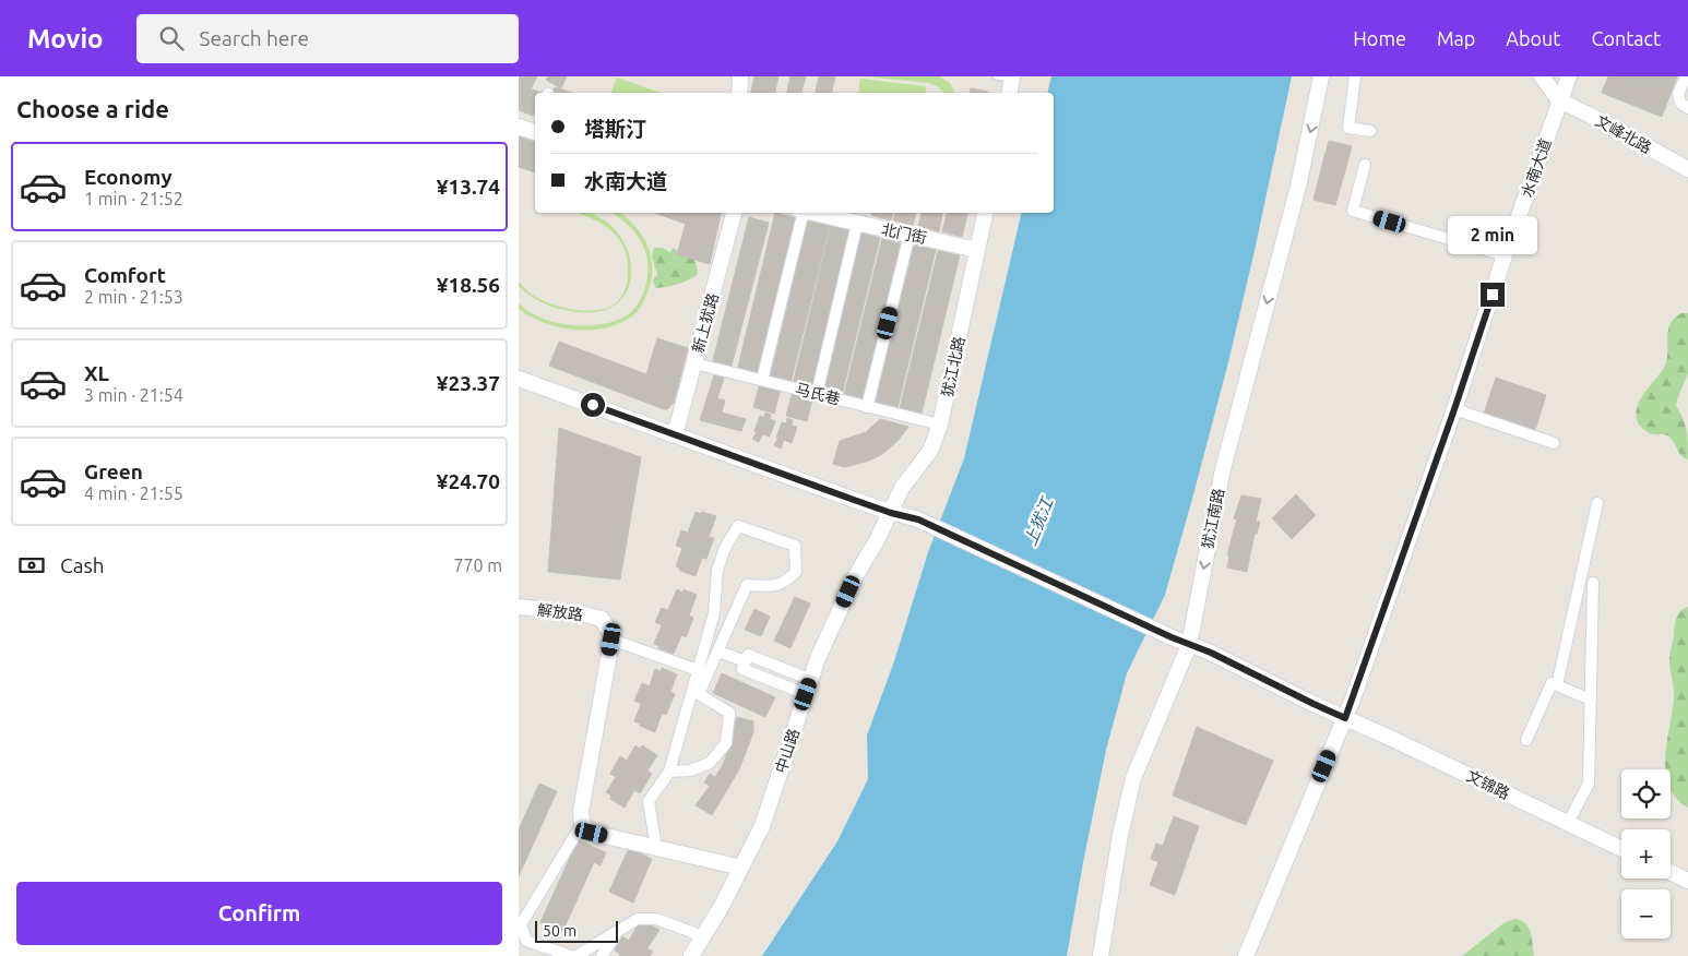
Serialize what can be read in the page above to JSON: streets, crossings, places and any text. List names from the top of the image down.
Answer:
{
  "streets": {
    "street": [
      "文峰北路",
      "水南大道",
      "北门街",
      "新上犹路",
      "犹江北路",
      "马氏巷",
      "犹江南路",
      "解放路",
      "中山路",
      "文锦路"
    ]
  },
  "crossings": [
    ["文峰北路", "水南大道"],
    ["水南大道", "文锦路"],
    ["北门街", "犹江北路"],
    ["新上犹路", "马氏巷"],
    ["新上犹路", "文锦路"],
    ["犹江北路", "马氏巷"],
    ["犹江北路", "中山路"],
    ["犹江北路", "文锦路"],
    ["犹江南路", "文锦路"],
    ["中山路", "文锦路"]
  ],
  "one_way": ["犹江南路"],
  "water": ["上犹江"],
  "scale_bar": "50 m",
  "page": {
    "header": "Movio",
    "search": "Search here",
    "nav": [
      "Home",
      "Map",
      "About",
      "Contact"
    ],
    "heading": "Choose a ride",
    "banner": ["塔斯汀", "水南大道"],
    "list": [
      {
        "name": "Economy",
        "note": "1 min · 21:52",
        "value": "¥13.74"
      },
      {
        "name": "Comfort",
        "note": "2 min · 21:53",
        "value": "¥18.56"
      },
      {
        "name": "XL",
        "note": "3 min · 21:54",
        "value": "¥23.37"
      },
      {
        "name": "Green",
        "note": "4 min · 21:55",
        "value": "¥24.70"
      }
    ],
    "bubble": "2 min",
    "pay": ["Cash", "770 m"],
    "map_buttons": ["+", "−"],
    "buttons": "Confirm",
    "scale": "50 m"
  }
}
